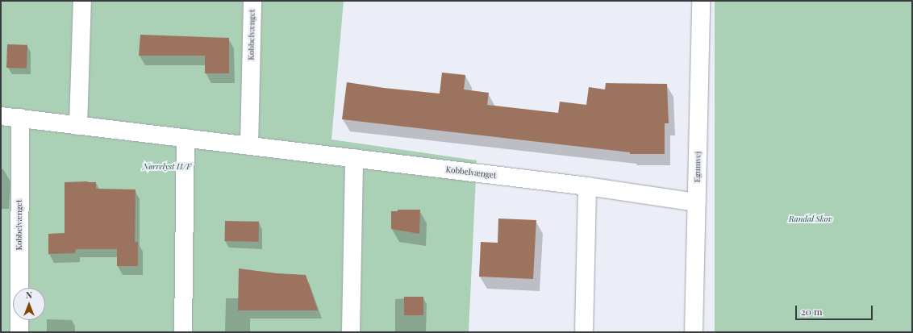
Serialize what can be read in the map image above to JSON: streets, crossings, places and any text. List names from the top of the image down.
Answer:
{
  "streets": {
    "street": ["Kobbelvænget", "Egumvej"]
  },
  "crossings": [
    ["Kobbelvænget", "Egumvej"]
  ],
  "parks": ["Nørrelyst H/F", "Randal Skov"],
  "scale_bar": "20 m",
  "north": "top"
}
